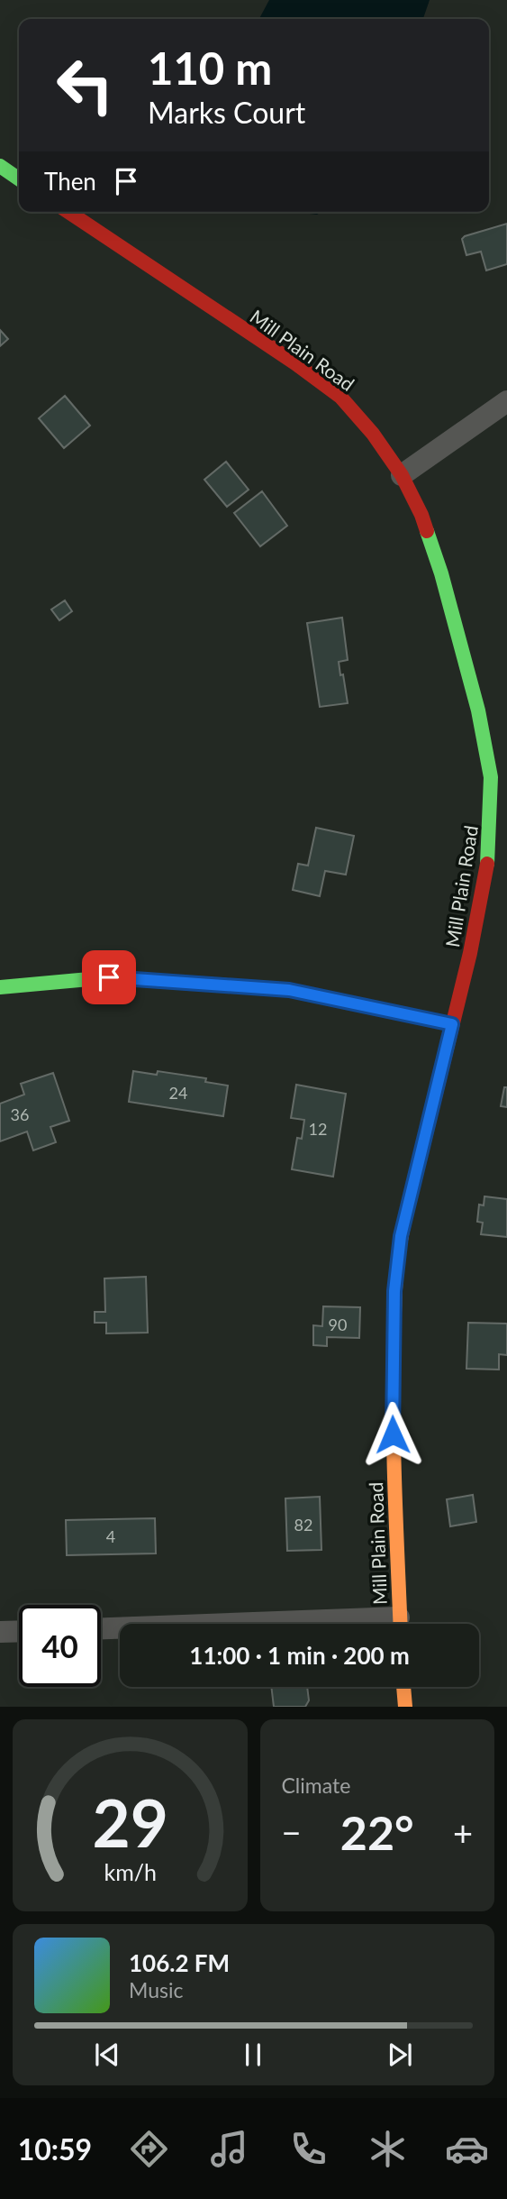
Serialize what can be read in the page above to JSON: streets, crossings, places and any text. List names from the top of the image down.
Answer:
{
  "streets": {
    "street": ["Mill Plain Road"]
  },
  "house_numbers": [
    "24",
    "36",
    "12",
    "90",
    "82",
    "4"
  ],
  "page": {
    "turn": ["110 m", "Marks Court"],
    "then": "Then",
    "limit": "40",
    "trip": "11:00 · 1 min · 200 m",
    "tile": "Climate",
    "heat": ["−", "22°", "+"],
    "song": ["106.2 FM", "Music"],
    "tabs": "10:59",
    "gauge": ["29", "km/h"]
  }
}
